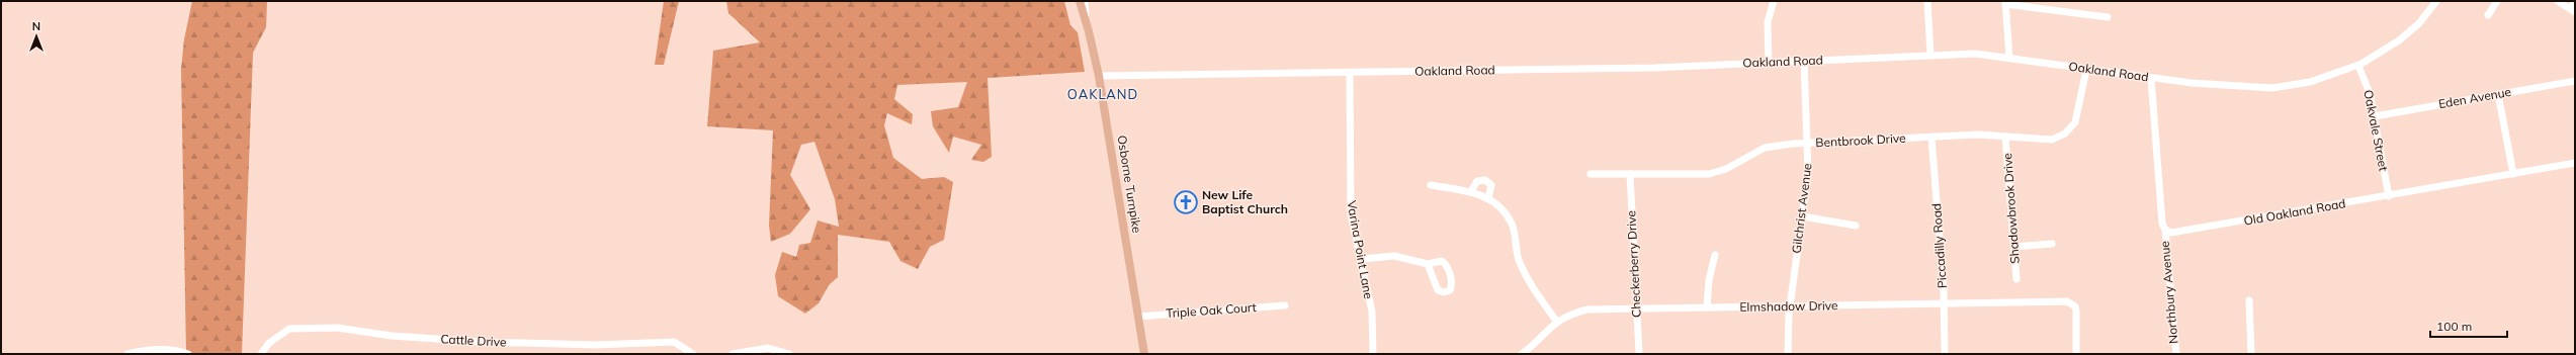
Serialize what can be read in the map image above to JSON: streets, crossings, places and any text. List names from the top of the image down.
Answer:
{
  "streets": {
    "main road": ["Osborne Turnpike"],
    "street": [
      "Oakland Road",
      "Eden Avenue",
      "Oakvale Street",
      "Bentbrook Drive",
      "Gilchrist Avenue",
      "Shadowbrook Drive",
      "Old Oakland Road",
      "Piccadilly Road",
      "Varina Point Lane",
      "Checkerberry Drive",
      "Northbury Avenue",
      "Elmshadow Drive",
      "Triple Oak Court",
      "Cattle Drive"
    ]
  },
  "crossings": [
    ["Oakland Road", "Oakvale Street"],
    ["Oakland Road", "Bentbrook Drive"],
    ["Oakland Road", "Osborne Turnpike"],
    ["Oakland Road", "Gilchrist Avenue"],
    ["Oakland Road", "Varina Point Lane"],
    ["Eden Avenue", "Oakvale Street"],
    ["Oakvale Street", "Old Oakland Road"],
    ["Bentbrook Drive", "Gilchrist Avenue"],
    ["Bentbrook Drive", "Shadowbrook Drive"],
    ["Bentbrook Drive", "Piccadilly Road"],
    ["Bentbrook Drive", "Checkerberry Drive"],
    ["Osborne Turnpike", "Triple Oak Court"],
    ["Gilchrist Avenue", "Elmshadow Drive"],
    ["Old Oakland Road", "Northbury Avenue"],
    ["Piccadilly Road", "Elmshadow Drive"],
    ["Checkerberry Drive", "Elmshadow Drive"]
  ],
  "districts": ["OAKLAND"],
  "places": {
    "church": ["New Life Baptist Church"]
  },
  "scale_bar": "100 m",
  "north": "top"
}
